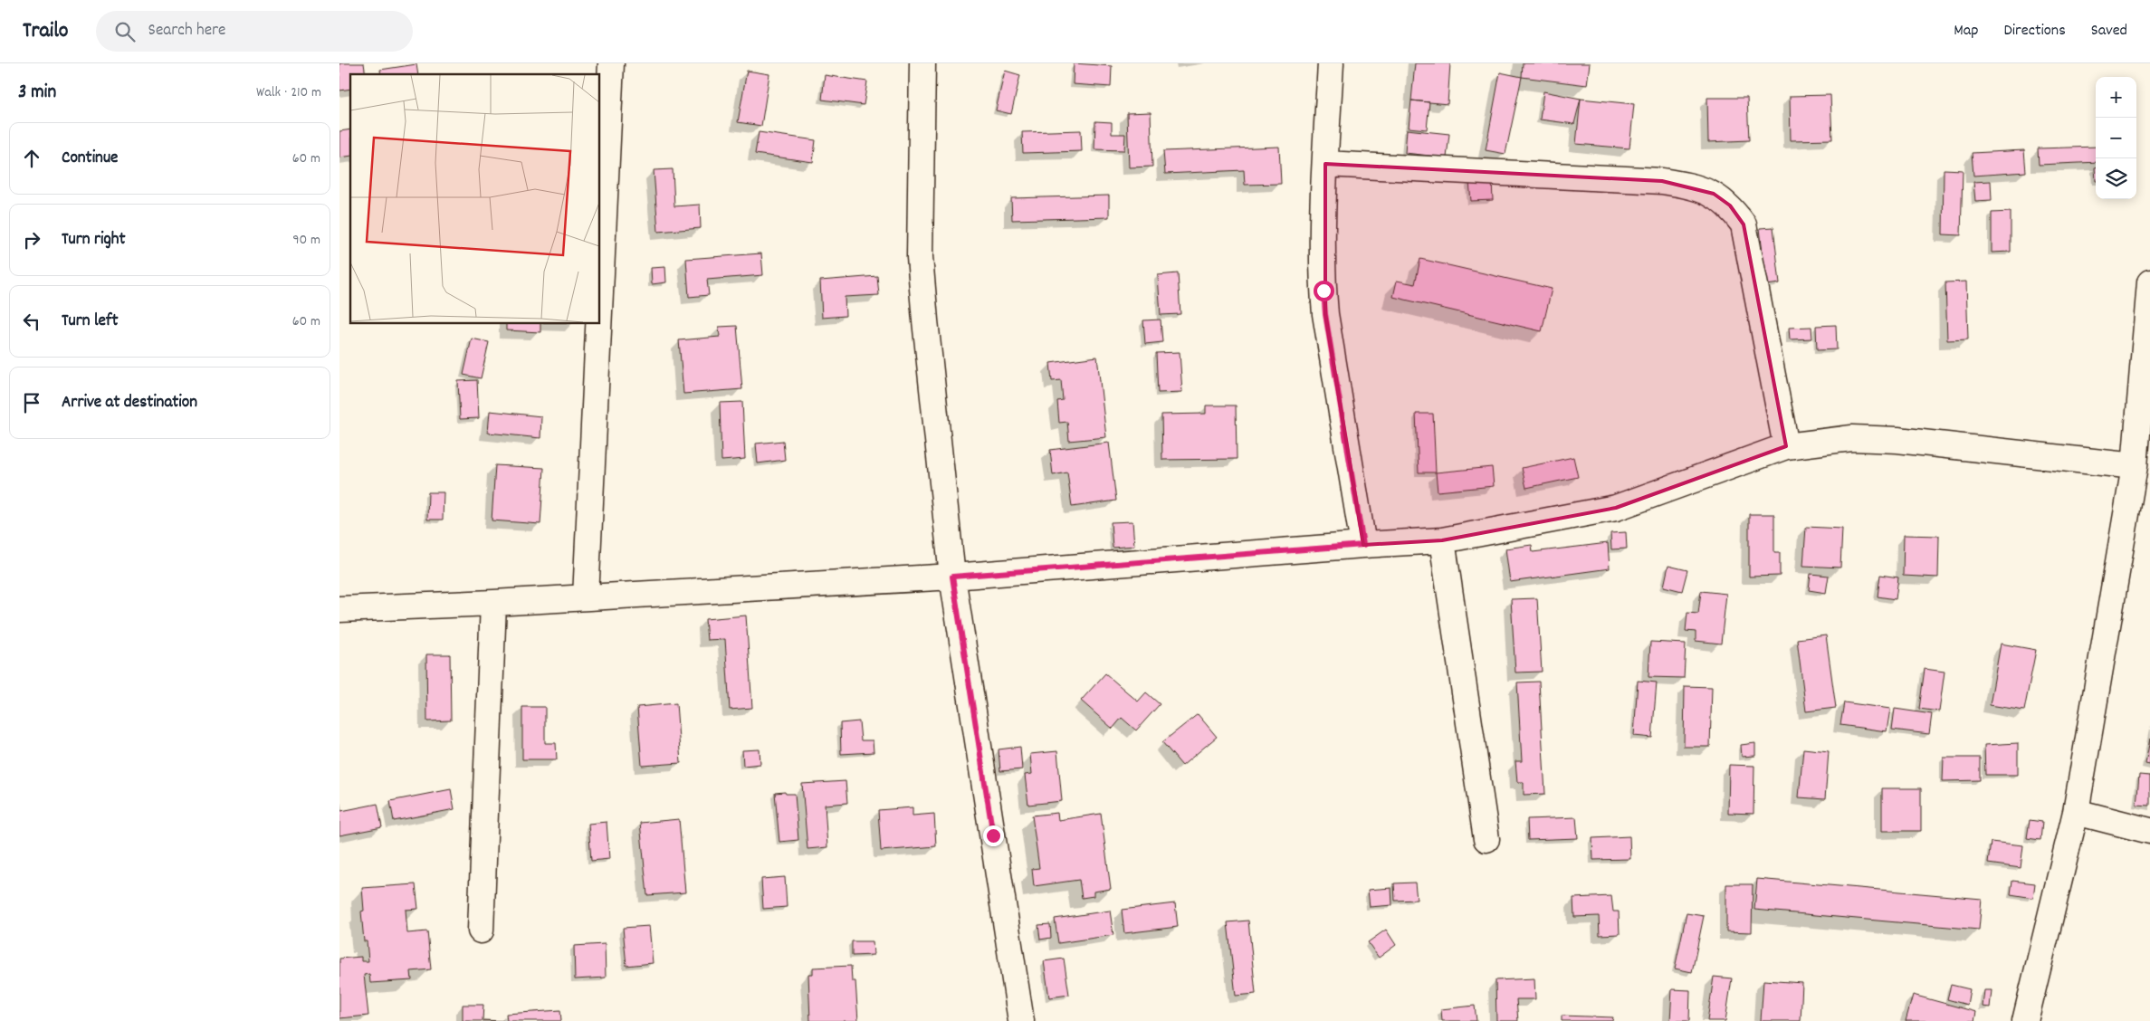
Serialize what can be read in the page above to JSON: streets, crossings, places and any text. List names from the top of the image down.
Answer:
{
  "page": {
    "header": "Trailo",
    "search": "Search here",
    "nav": ["Map", "Directions", "Saved"],
    "heading": ["3 min", "Walk · 210 m"],
    "map_buttons": ["+", "−"],
    "list": [
      ["Continue", "60 m"],
      ["Turn right", "90 m"],
      ["Turn left", "60 m"],
      "Arrive at destination"
    ]
  }
}
